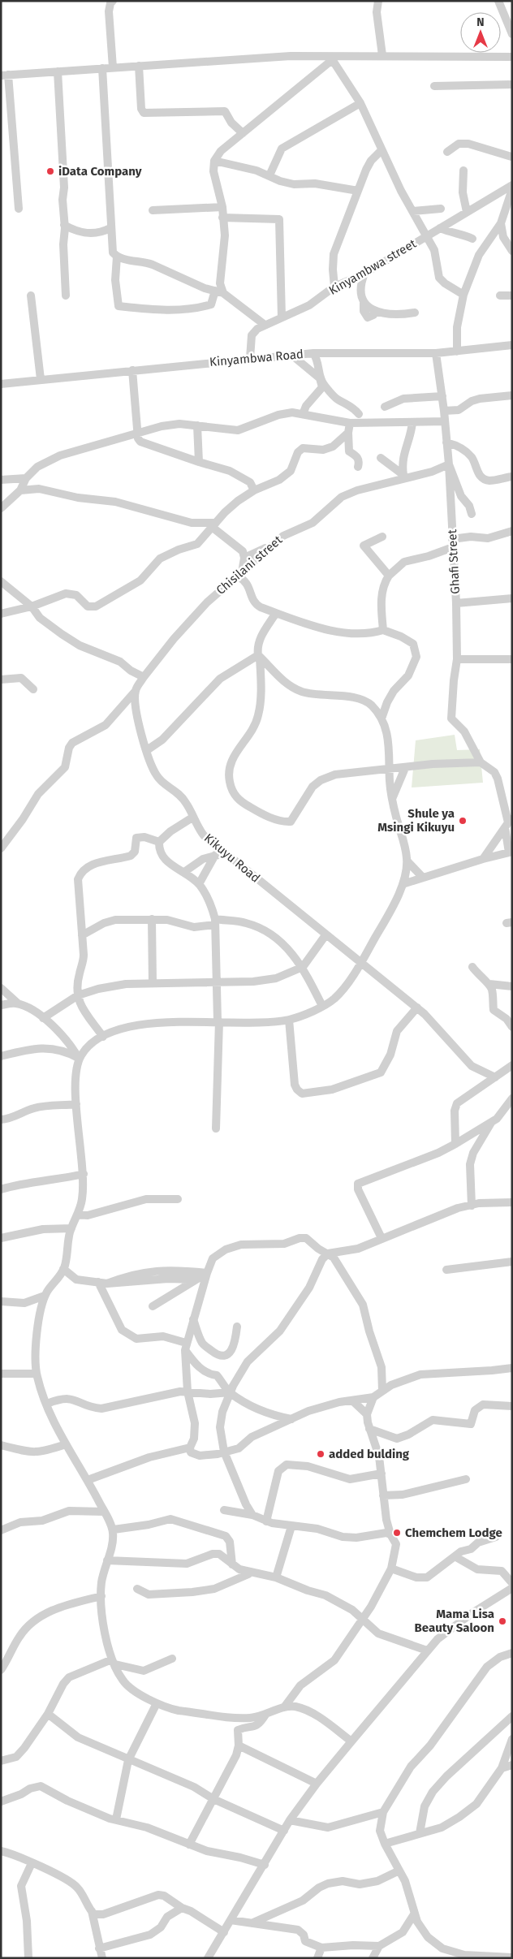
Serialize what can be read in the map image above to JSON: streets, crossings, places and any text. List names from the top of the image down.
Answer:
{
  "streets": {
    "street": [
      "Kinyambwa street",
      "Kinyambwa Road",
      "Ghafi Street",
      "Chisilani street",
      "Kikuyu Road"
    ]
  },
  "crossings": [
    ["Kinyambwa street", "Kinyambwa Road"],
    ["Ghafi Street", "Chisilani street"]
  ],
  "places": [
    "iData Company",
    "Shule ya Msingi Kikuyu",
    "added bulding",
    "Chemchem Lodge",
    "Mama Lisa Beauty Saloon"
  ],
  "north": "top"
}
